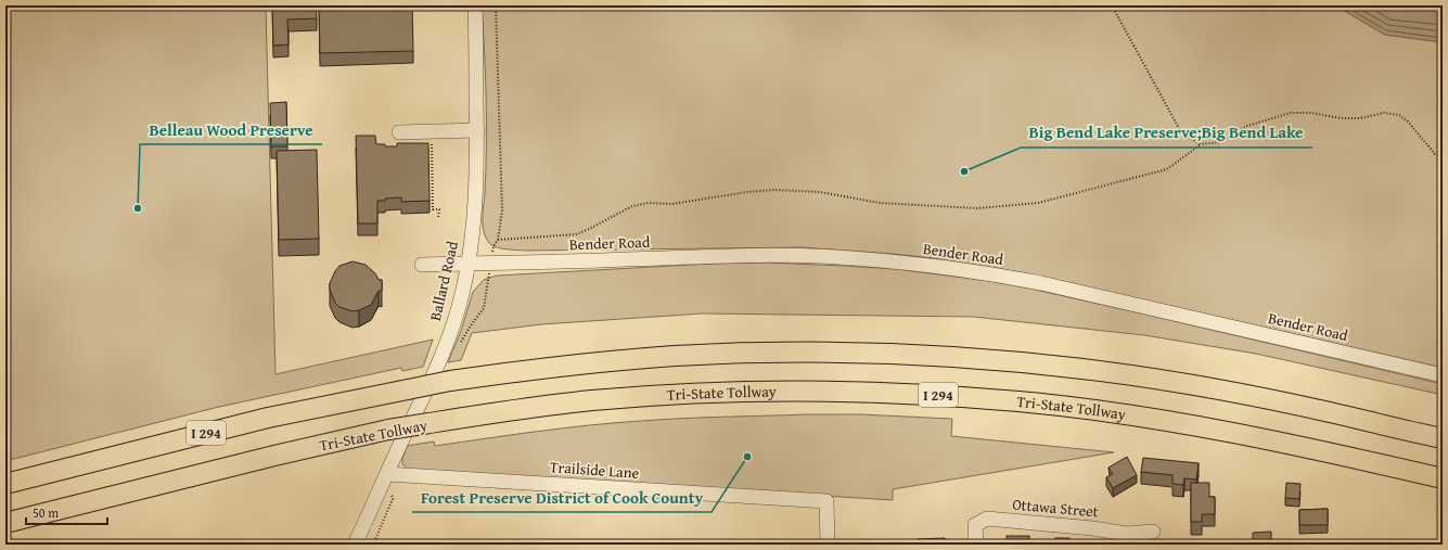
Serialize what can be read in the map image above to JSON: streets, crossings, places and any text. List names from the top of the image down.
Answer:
{
  "streets": {
    "highway": ["Tri-State Tollway", "I 294"],
    "street": [
      "Bender Road",
      "Ballard Road",
      "Trailside Lane",
      "Ottawa Street"
    ]
  },
  "crossings": [
    ["Bender Road", "Ballard Road"],
    ["Ballard Road", "Trailside Lane"]
  ],
  "places": ["Big Bend Lake Preserve;Big Bend Lake", "Belleau Wood Preserve", "Forest Preserve District of Cook County"],
  "scale_bar": "50 m"
}
